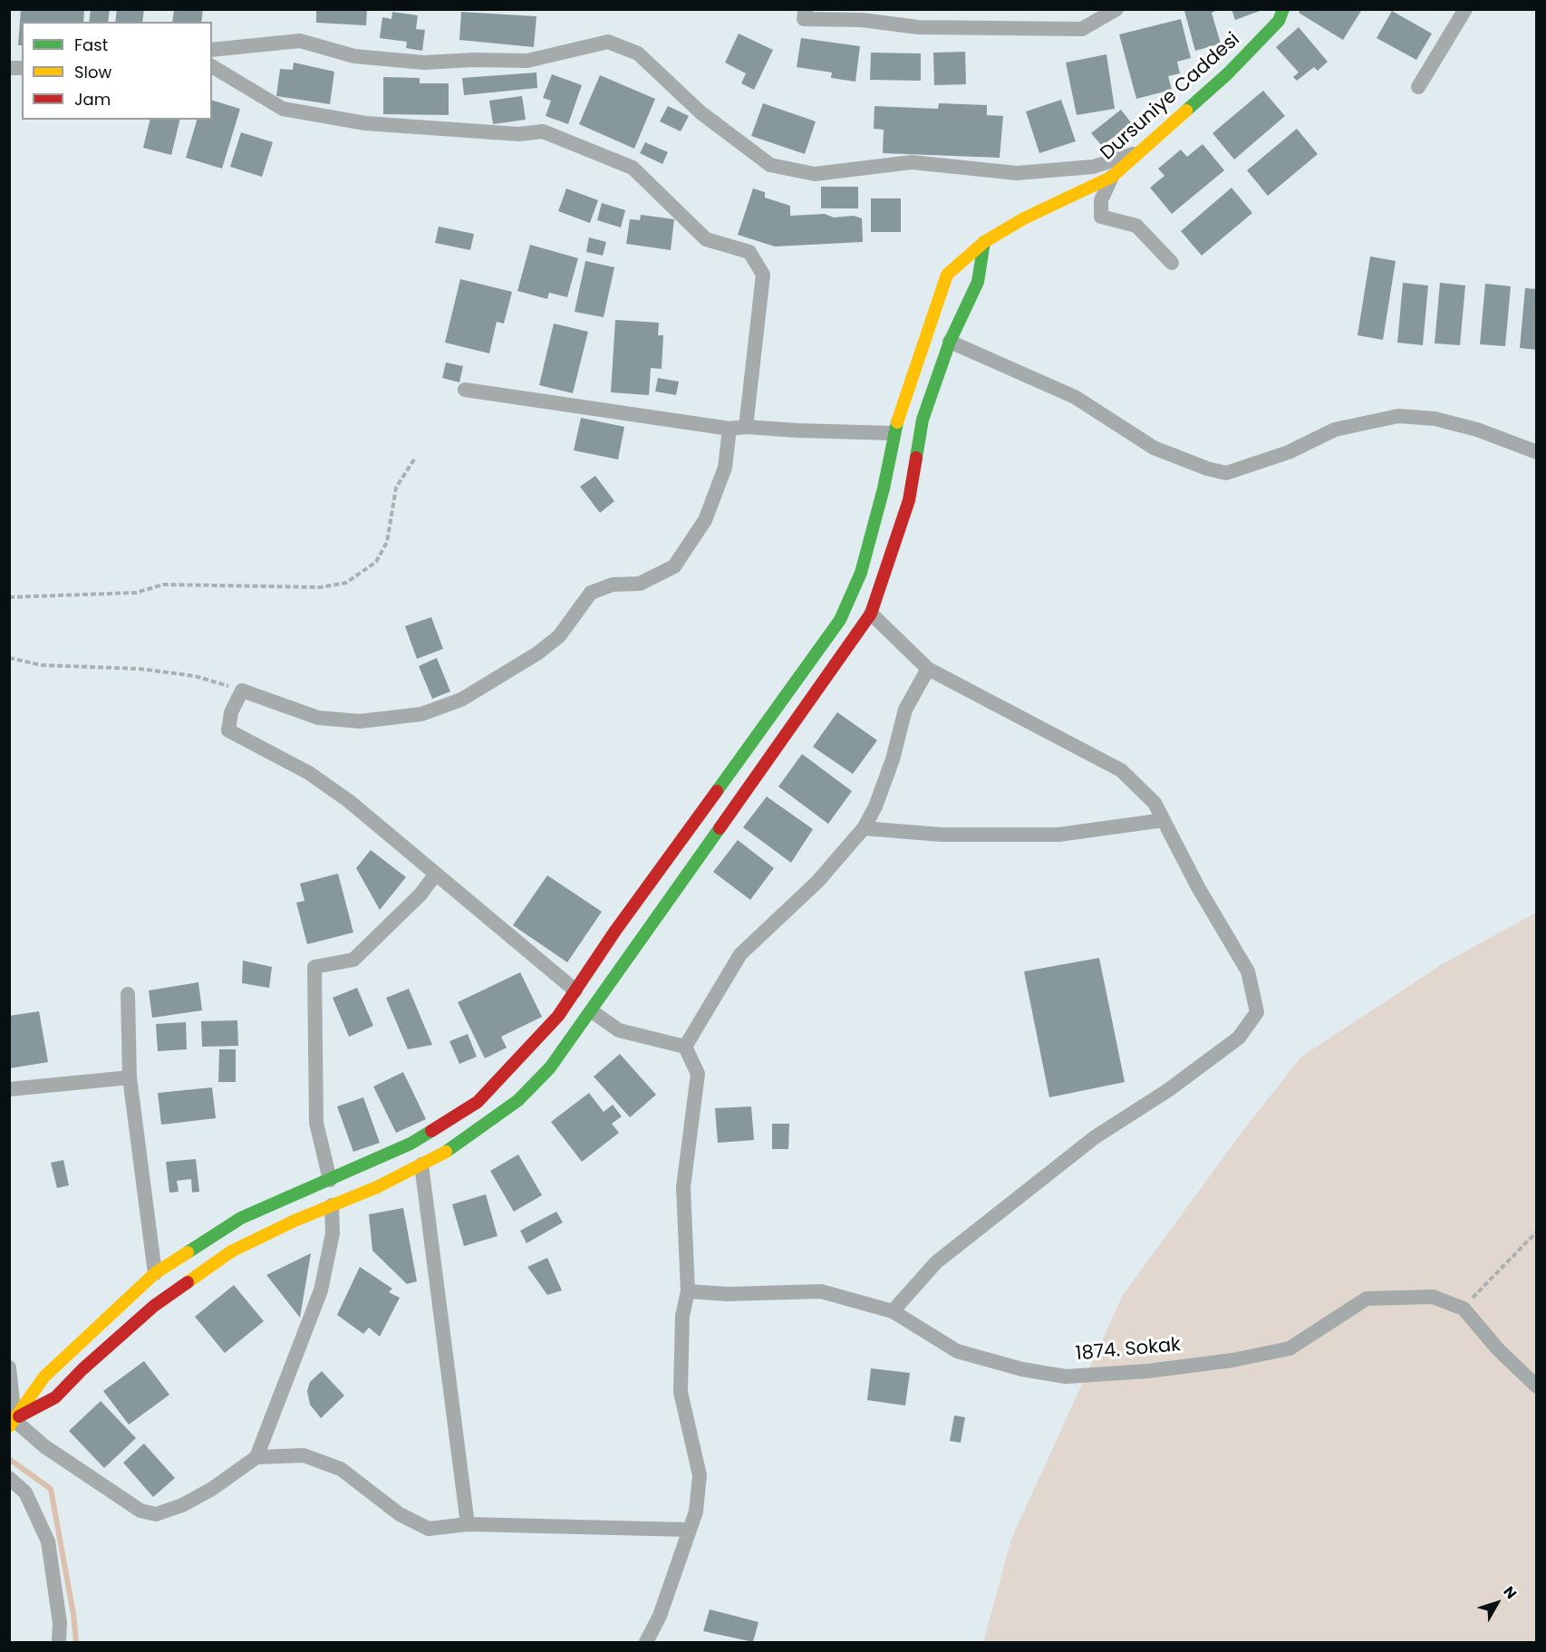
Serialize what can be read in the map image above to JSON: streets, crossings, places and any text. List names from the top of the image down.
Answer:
{
  "streets": {
    "street": ["Dursuniye Caddesi", "1874. Sokak"]
  },
  "legend": ["Fast", "Slow", "Jam"],
  "north": "top right"
}
